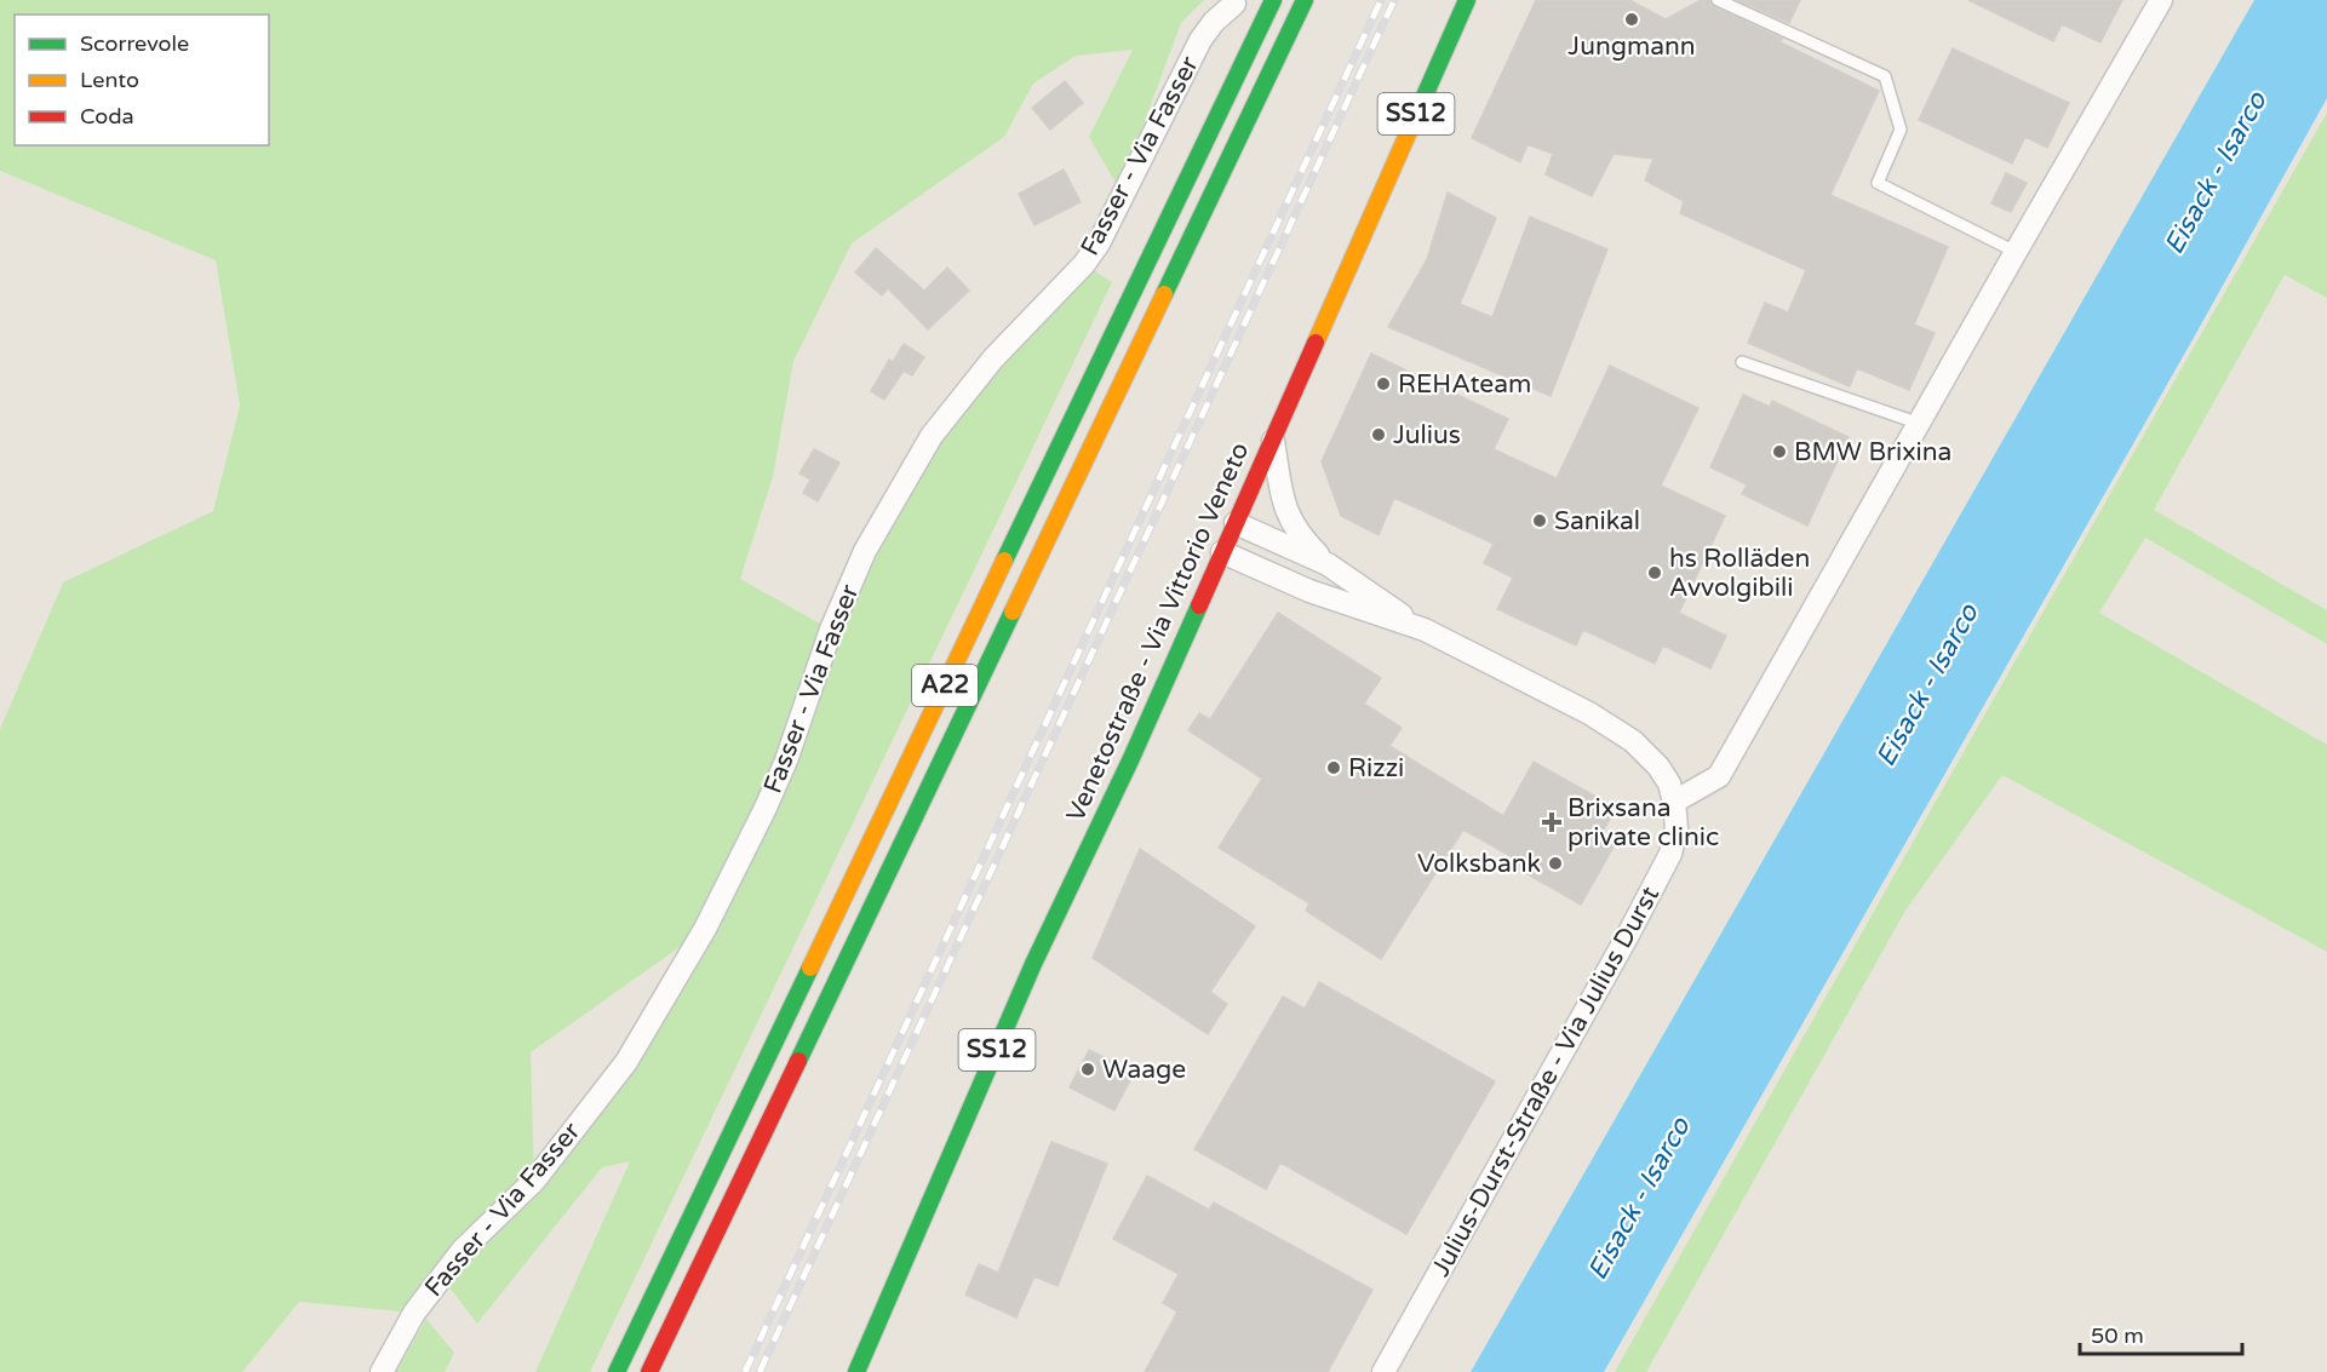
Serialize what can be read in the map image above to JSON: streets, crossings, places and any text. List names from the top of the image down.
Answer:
{
  "streets": {
    "main road": ["SS12", "Venetostraße - Via Vittorio Veneto", "A22"],
    "street": ["Fasser - Via Fasser", "Julius-Durst-Straße - Via Julius Durst"]
  },
  "water": ["Eisack - Isarco"],
  "places": {
    "other": [
      "Jungmann",
      "REHAteam",
      "Julius",
      "BMW Brixina",
      "Sanikal",
      "hs Rolläden Avvolgibili",
      "Rizzi",
      "Volksbank",
      "Waage"
    ],
    "health": ["Brixsana private clinic"]
  },
  "legend": ["Scorrevole", "Lento", "Coda"],
  "scale_bar": "50 m"
}
